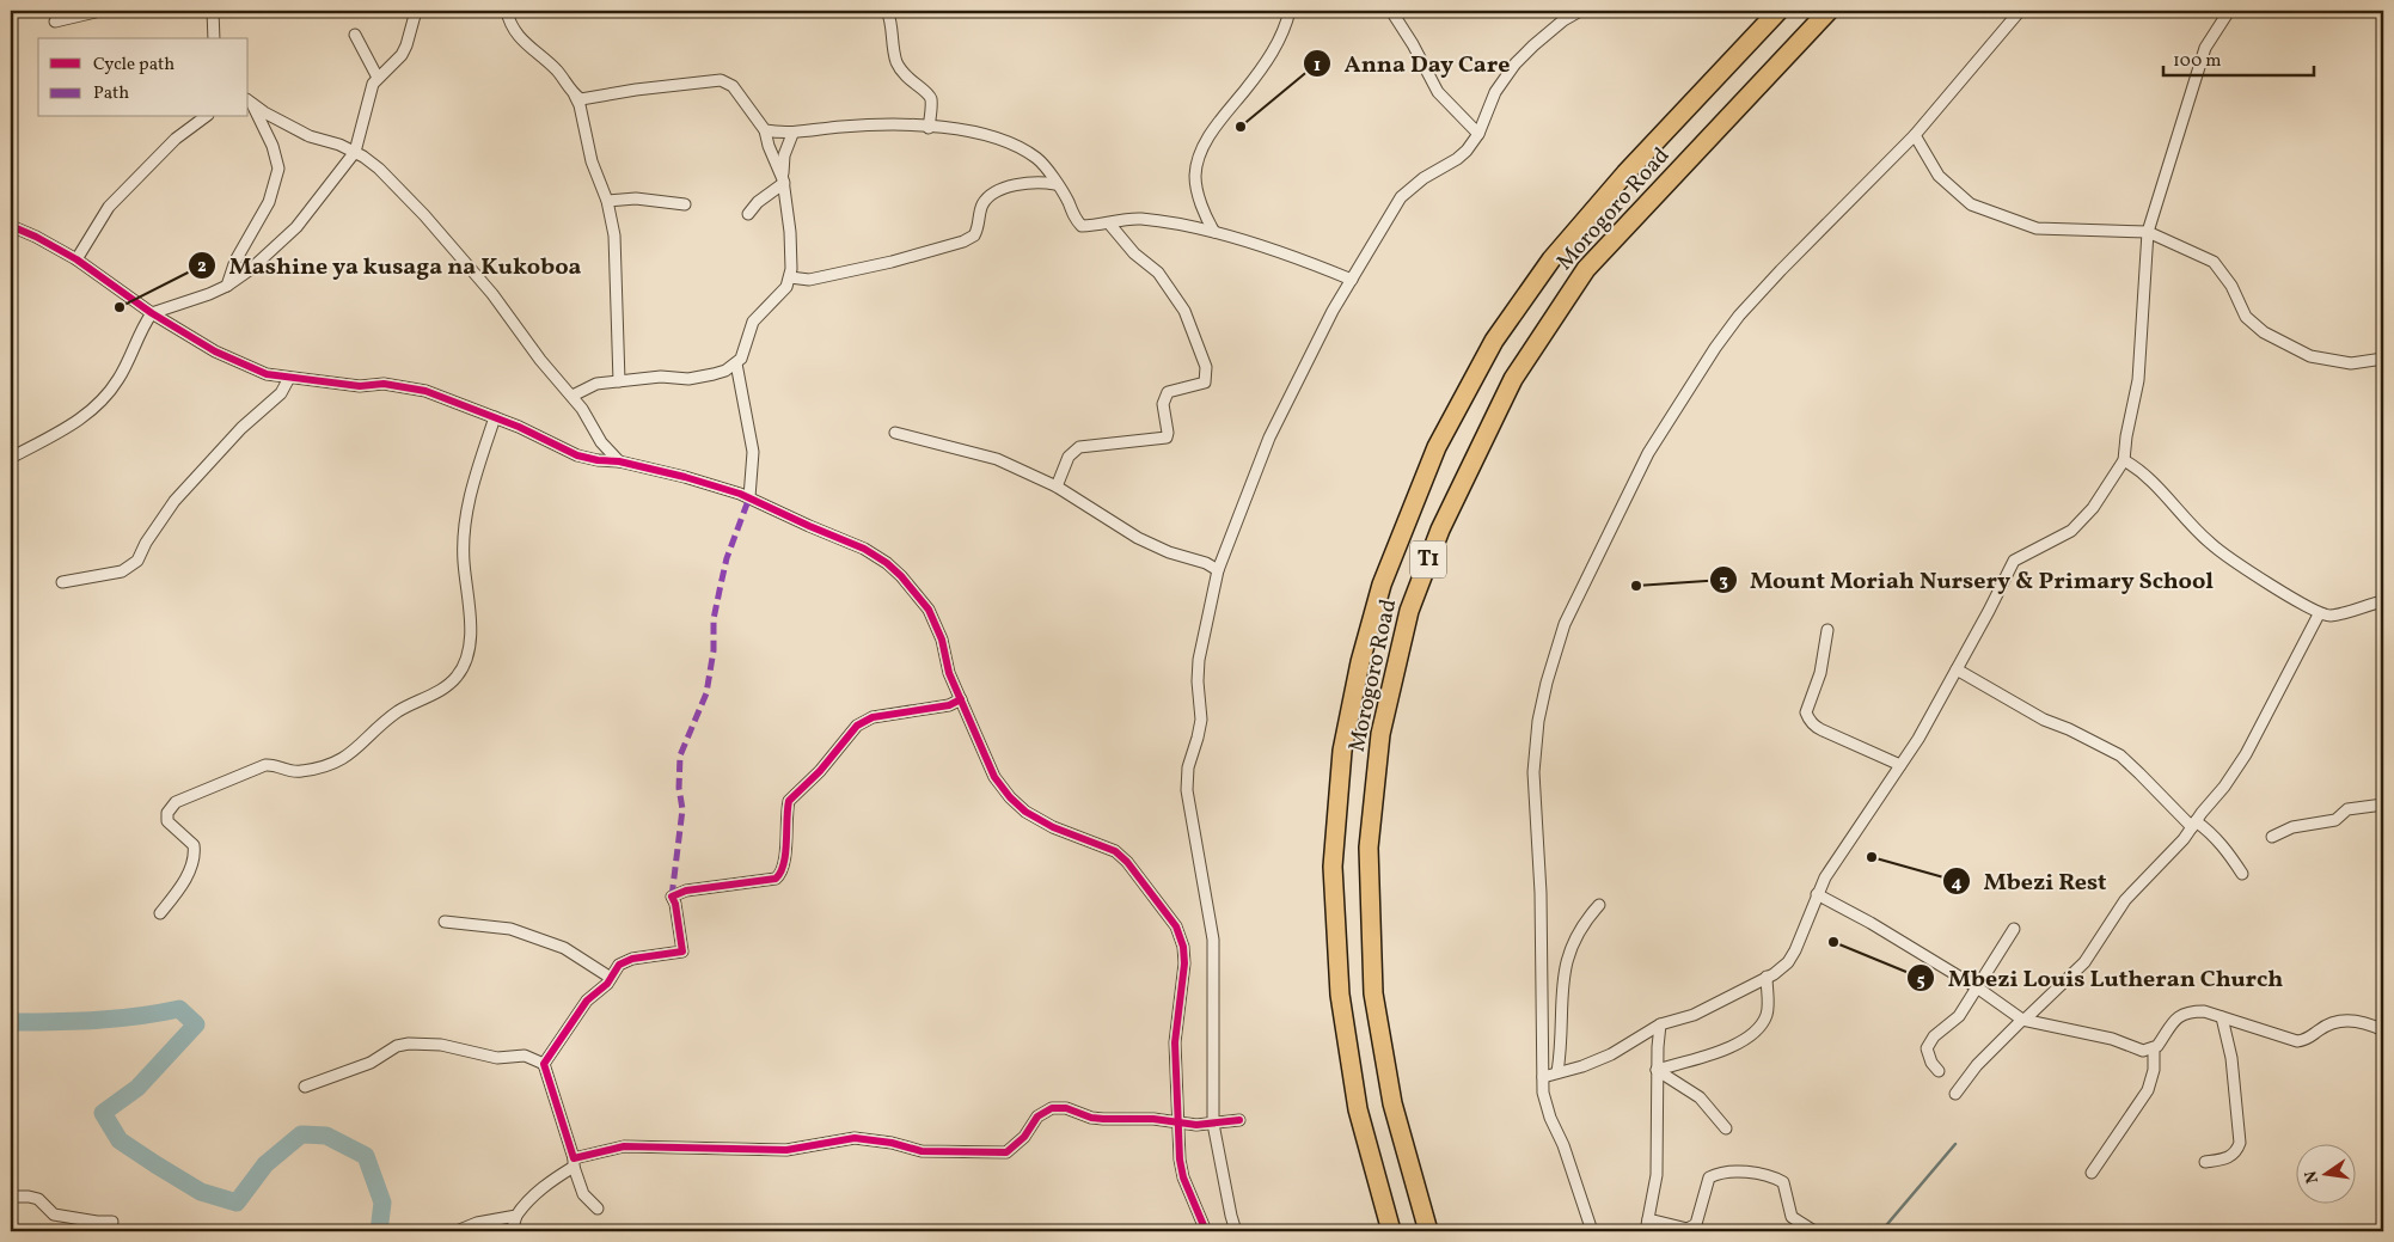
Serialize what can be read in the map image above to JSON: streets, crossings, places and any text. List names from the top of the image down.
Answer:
{
  "streets": {
    "highway": ["Morogoro Road", "T1"]
  },
  "places": [
    "Anna Day Care",
    "Mashine ya kusaga na Kukoboa",
    "Mount Moriah Nursery & Primary School",
    "Mbezi Rest",
    "Mbezi Louis Lutheran Church"
  ],
  "legend": ["Cycle path", "Path"],
  "scale_bar": "100 m",
  "north": "left"
}
